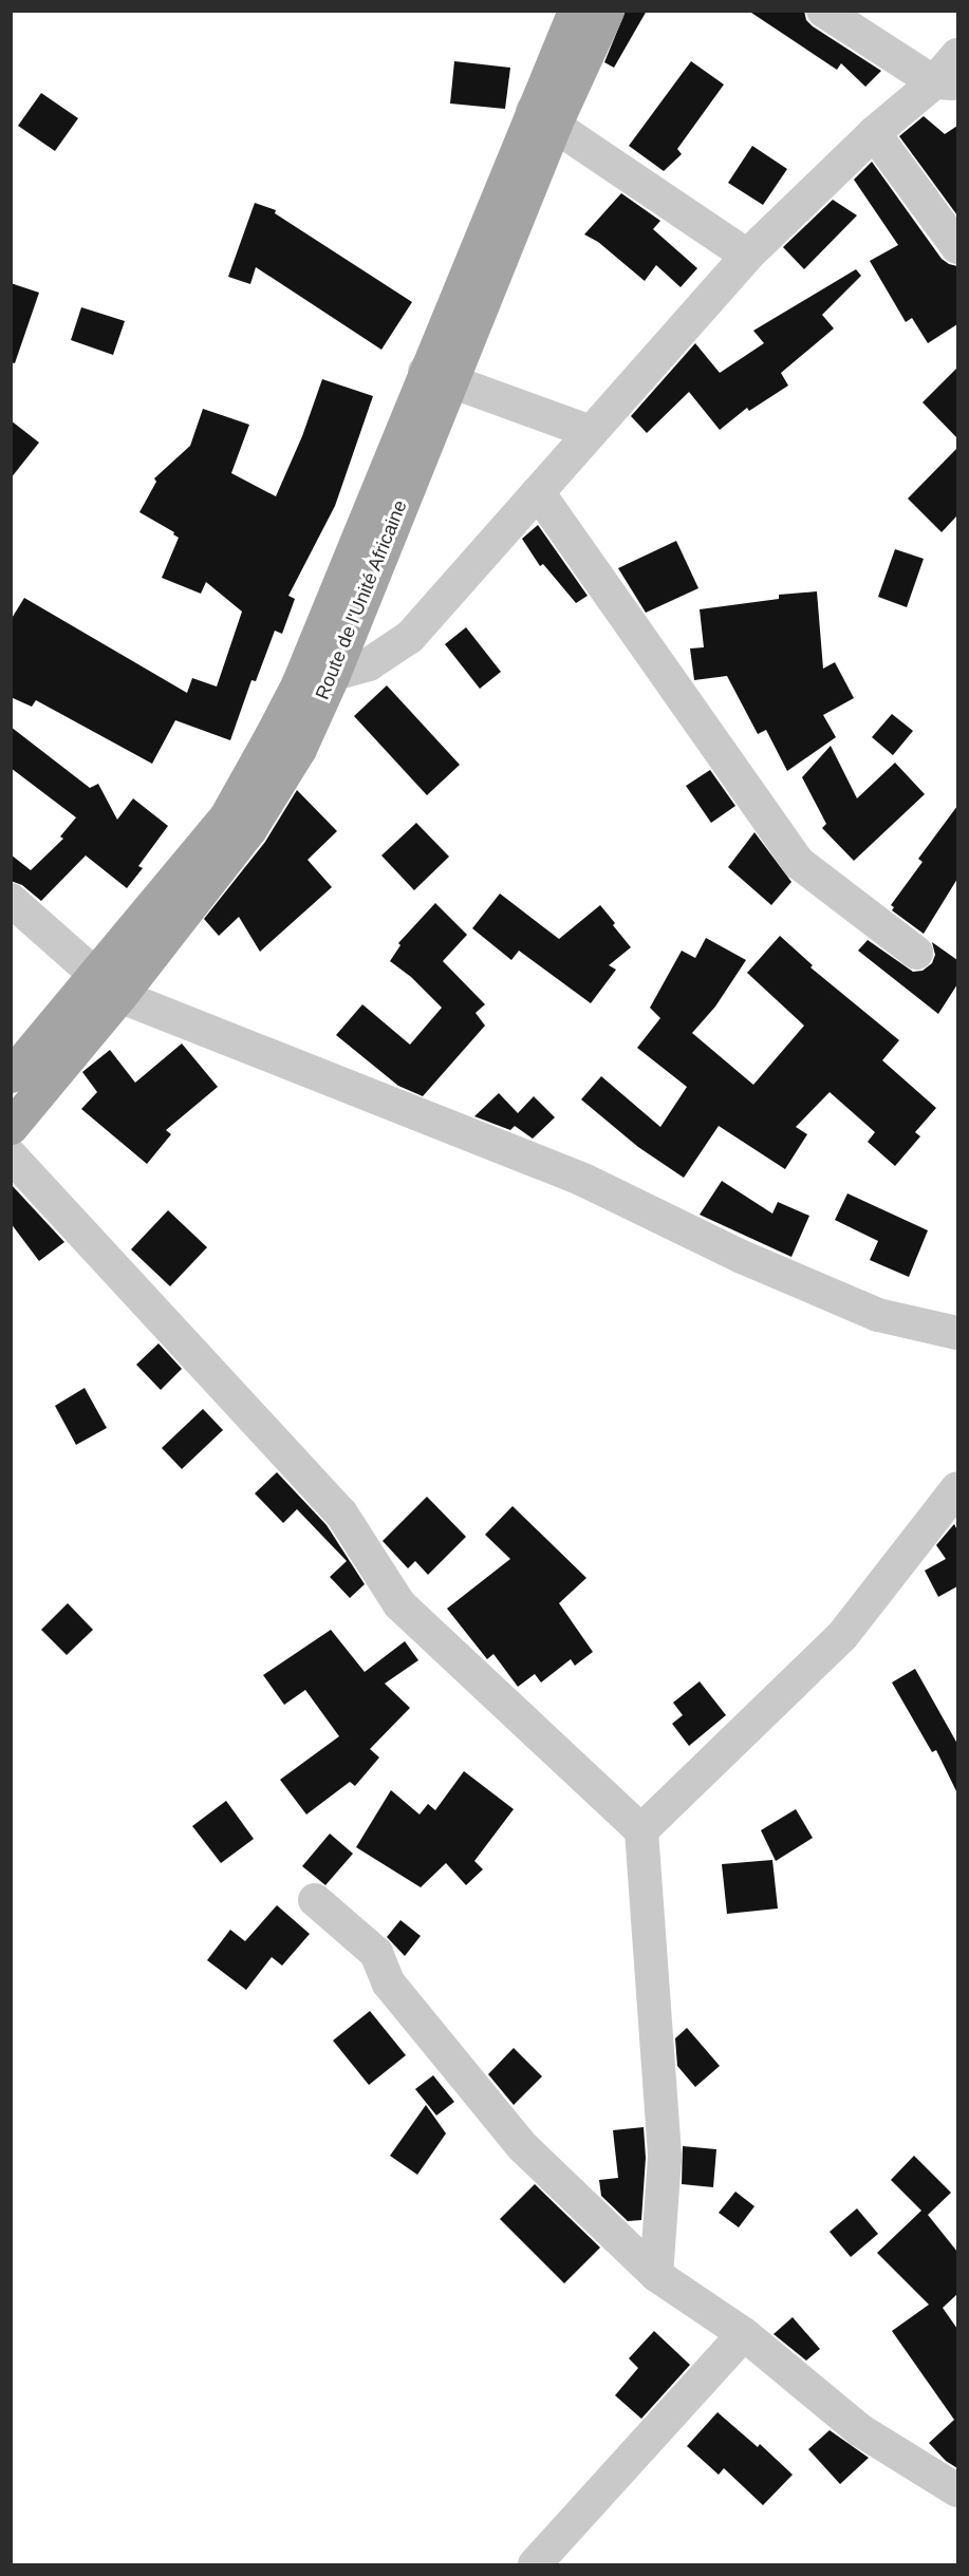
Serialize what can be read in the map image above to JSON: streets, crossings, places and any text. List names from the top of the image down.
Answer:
{
  "streets": {
    "main road": ["Route de l'Unité Africaine"]
  }
}
